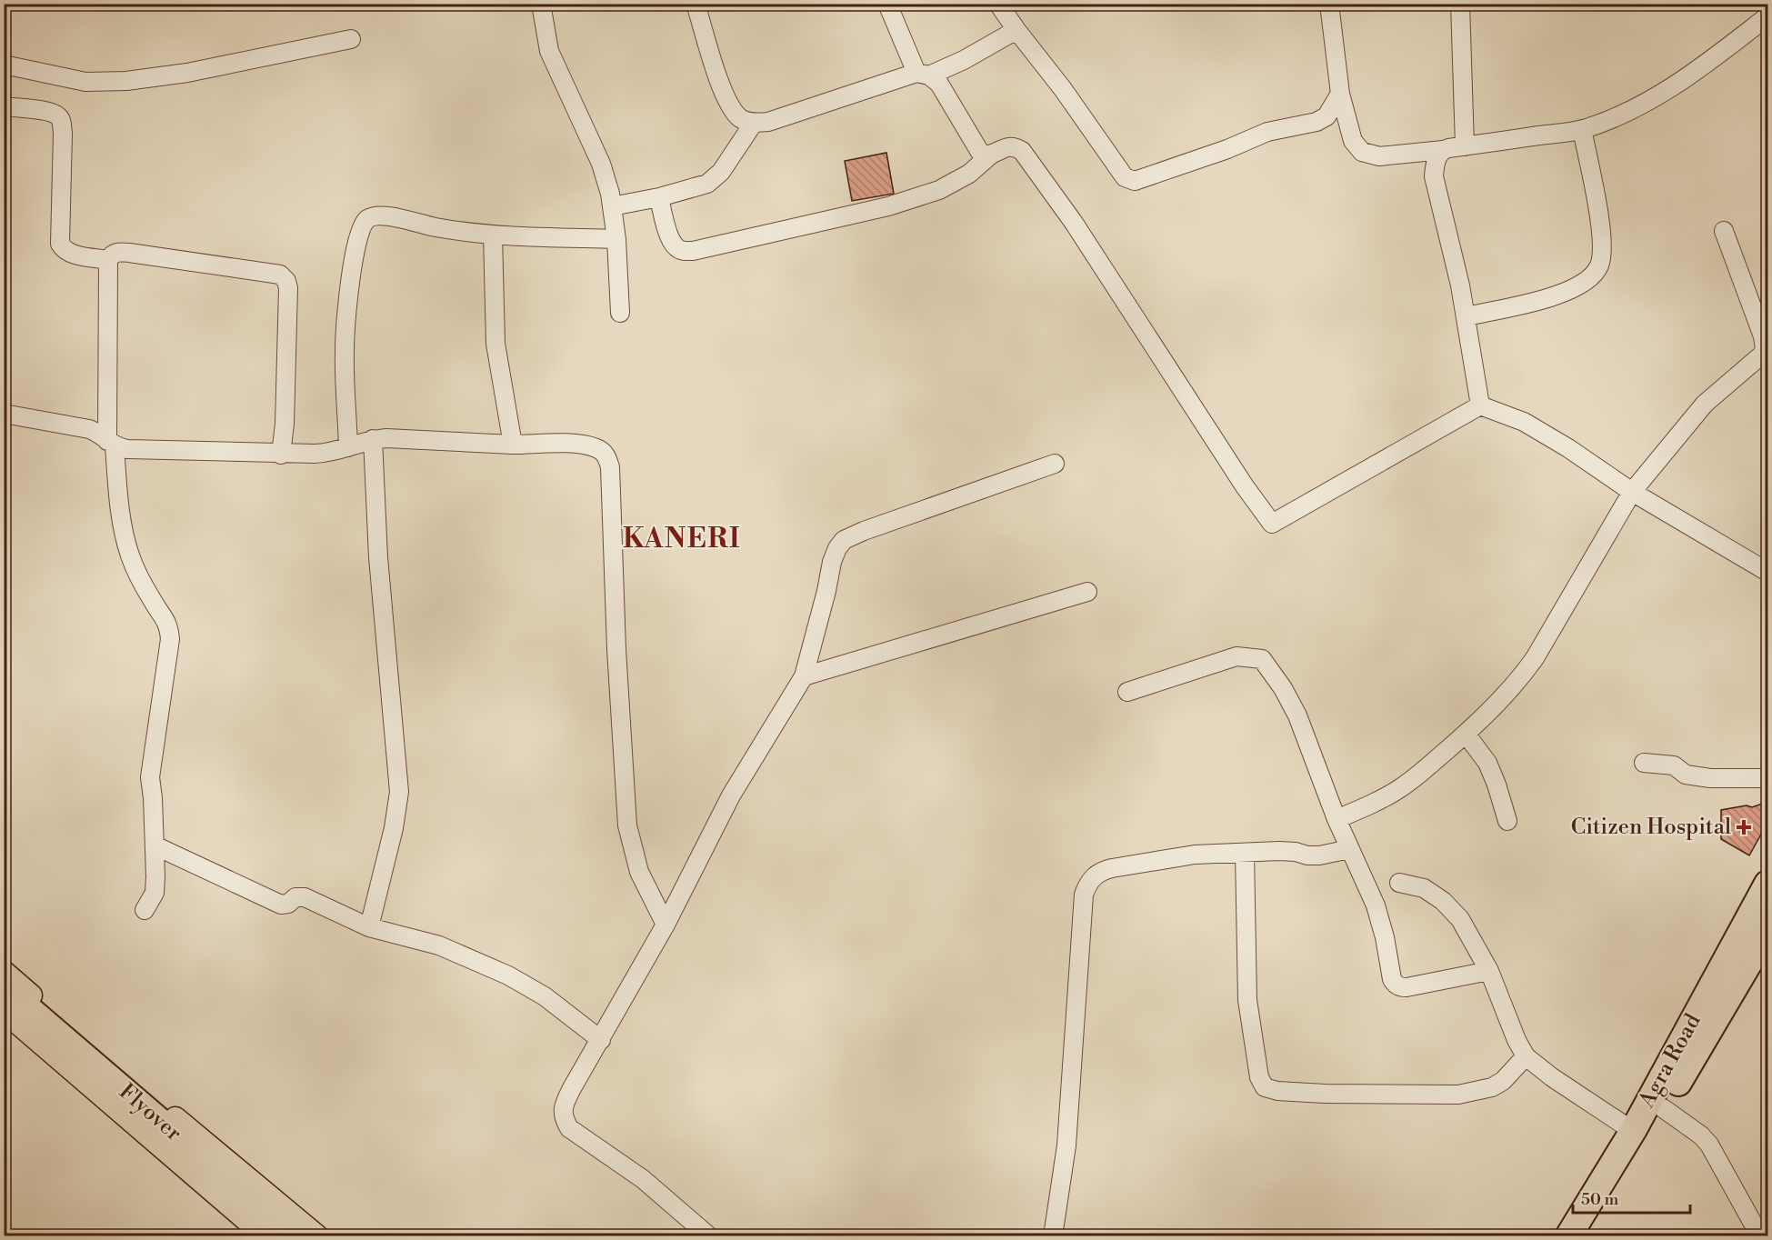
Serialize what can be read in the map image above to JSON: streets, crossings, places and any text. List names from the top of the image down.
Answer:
{
  "streets": {
    "highway": ["Agra Road", "Flyover"]
  },
  "districts": ["KANERI"],
  "places": {
    "health": ["Citizen Hospital"]
  },
  "scale_bar": "50 m"
}
